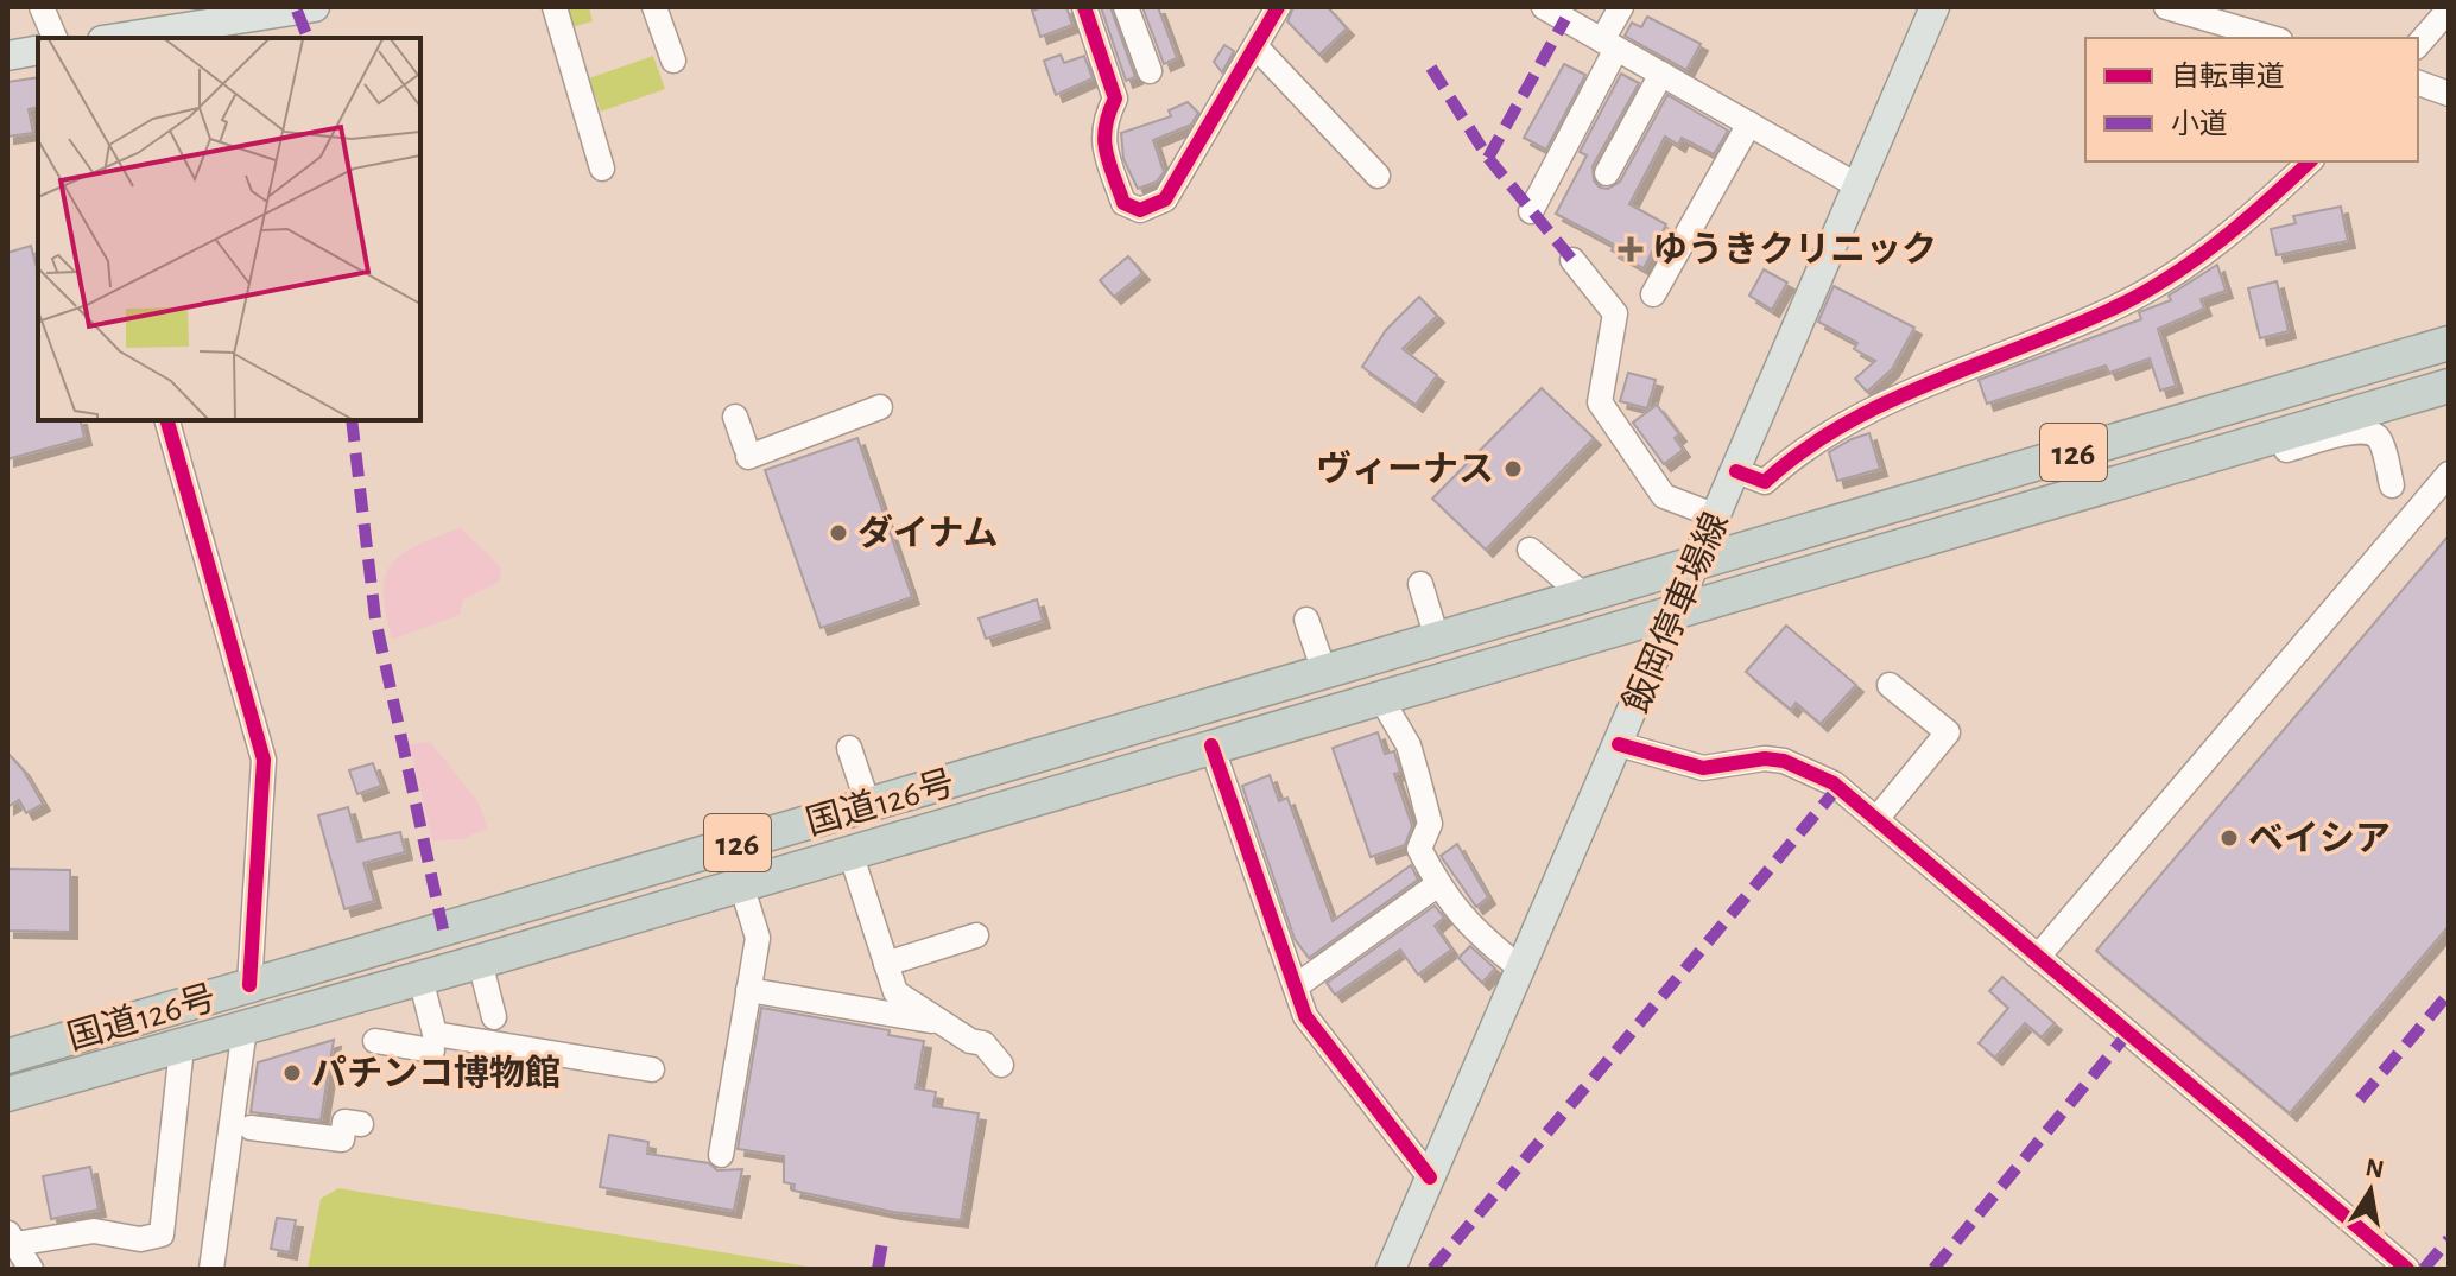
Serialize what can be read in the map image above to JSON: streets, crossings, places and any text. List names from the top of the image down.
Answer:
{
  "streets": {
    "highway": ["126", "国道126号"],
    "main road": ["飯岡停車場線"]
  },
  "crossings": [
    ["126", "飯岡停車場線"],
    ["126", "国道126号"],
    ["飯岡停車場線", "国道126号"]
  ],
  "places": {
    "health": ["ゆうきクリニック"],
    "other": [
      "ヴィーナス",
      "ダイナム",
      "ベイシア",
      "パチンコ博物館"
    ]
  },
  "legend": ["自転車道", "小道"],
  "north": "top"
}
